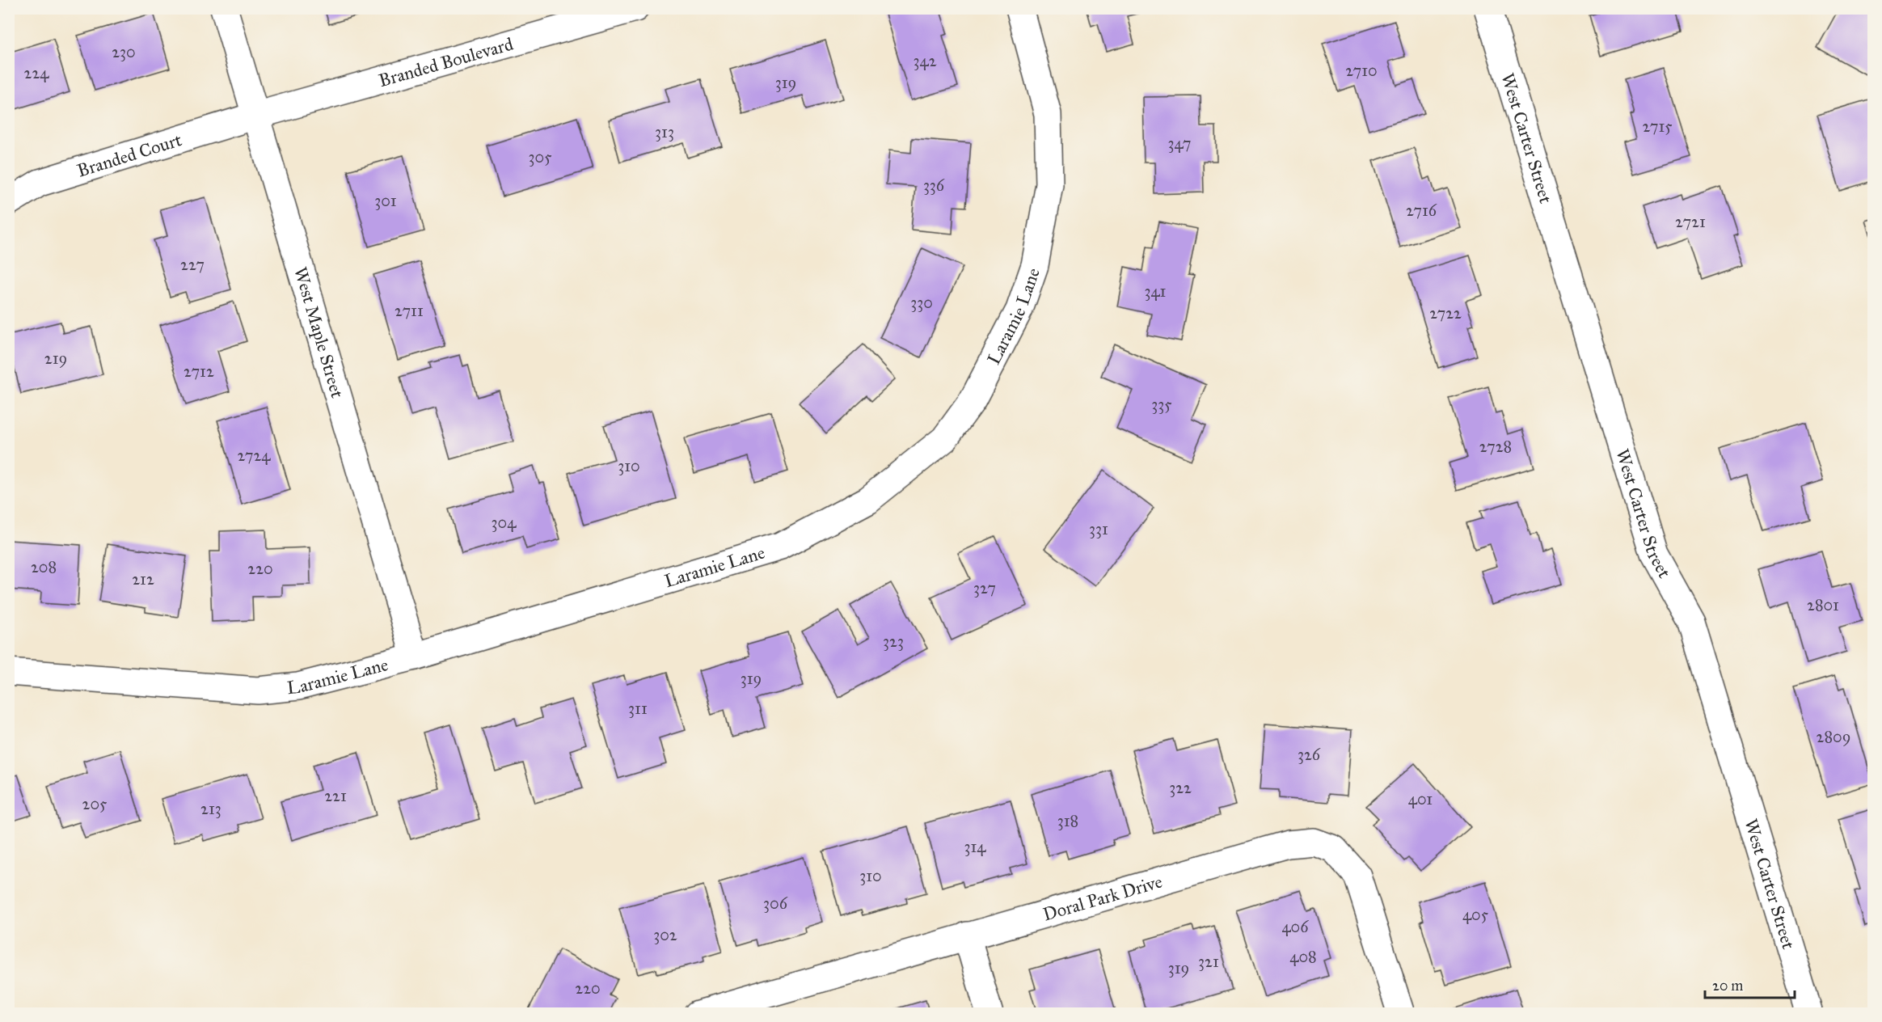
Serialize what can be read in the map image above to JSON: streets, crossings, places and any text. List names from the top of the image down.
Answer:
{
  "streets": {
    "street": [
      "Branded Boulevard",
      "West Carter Street",
      "Branded Court",
      "Laramie Lane",
      "West Maple Street",
      "Doral Park Drive"
    ]
  },
  "crossings": [
    ["Branded Boulevard", "Branded Court"],
    ["Branded Boulevard", "West Maple Street"],
    ["Branded Court", "West Maple Street"],
    ["Laramie Lane", "West Maple Street"]
  ],
  "house_numbers": [
    "230",
    "342",
    "2710",
    "224",
    "319",
    "2715",
    "313",
    "347",
    "305",
    "336",
    "301",
    "2716",
    "2721",
    "227",
    "341",
    "330",
    "2711",
    "2722",
    "219",
    "2712",
    "335",
    "2728",
    "2724",
    "310",
    "304",
    "331",
    "208",
    "220",
    "212",
    "327",
    "2801",
    "323",
    "319",
    "311",
    "2809",
    "326",
    "322",
    "221",
    "401",
    "205",
    "213",
    "318",
    "314",
    "310",
    "306",
    "405",
    "406",
    "302",
    "408",
    "321",
    "319",
    "220"
  ],
  "scale_bar": "20 m"
}
